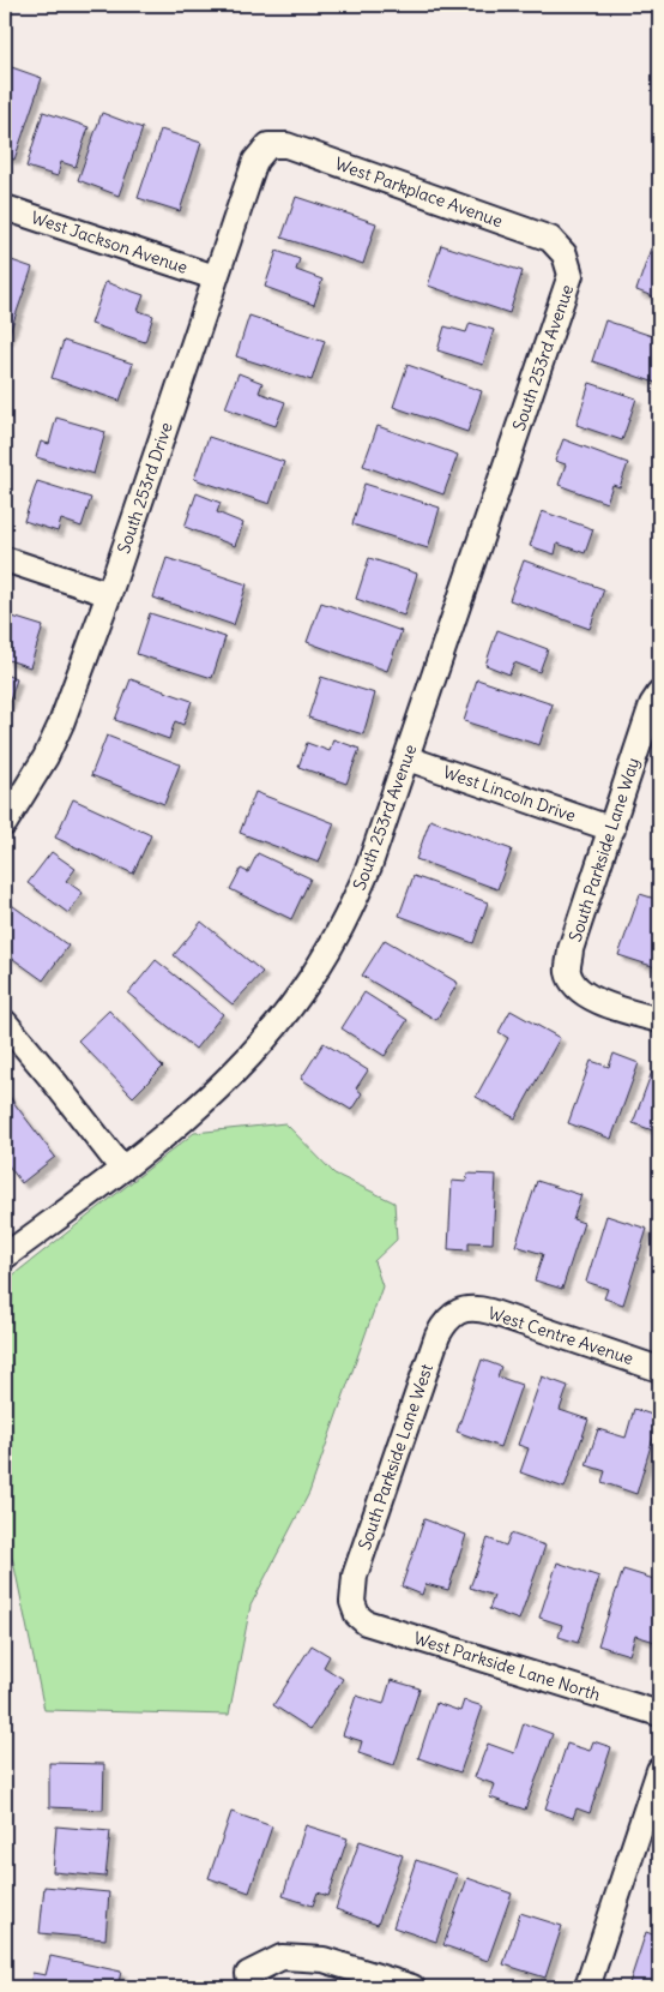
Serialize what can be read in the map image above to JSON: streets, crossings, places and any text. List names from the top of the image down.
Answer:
{
  "streets": {
    "street": [
      "West Parkplace Avenue",
      "West Jackson Avenue",
      "South 253rd Avenue",
      "South 253rd Drive",
      "West Lincoln Drive",
      "South Parkside Lane Way",
      "West Centre Avenue",
      "South Parkside Lane West",
      "West Parkside Lane North"
    ]
  },
  "crossings": [
    ["West Parkplace Avenue", "South 253rd Avenue"],
    ["West Parkplace Avenue", "South 253rd Drive"],
    ["West Jackson Avenue", "South 253rd Drive"],
    ["South 253rd Avenue", "West Lincoln Drive"],
    ["West Lincoln Drive", "South Parkside Lane Way"],
    ["West Centre Avenue", "South Parkside Lane West"],
    ["South Parkside Lane West", "West Parkside Lane North"]
  ]
}
